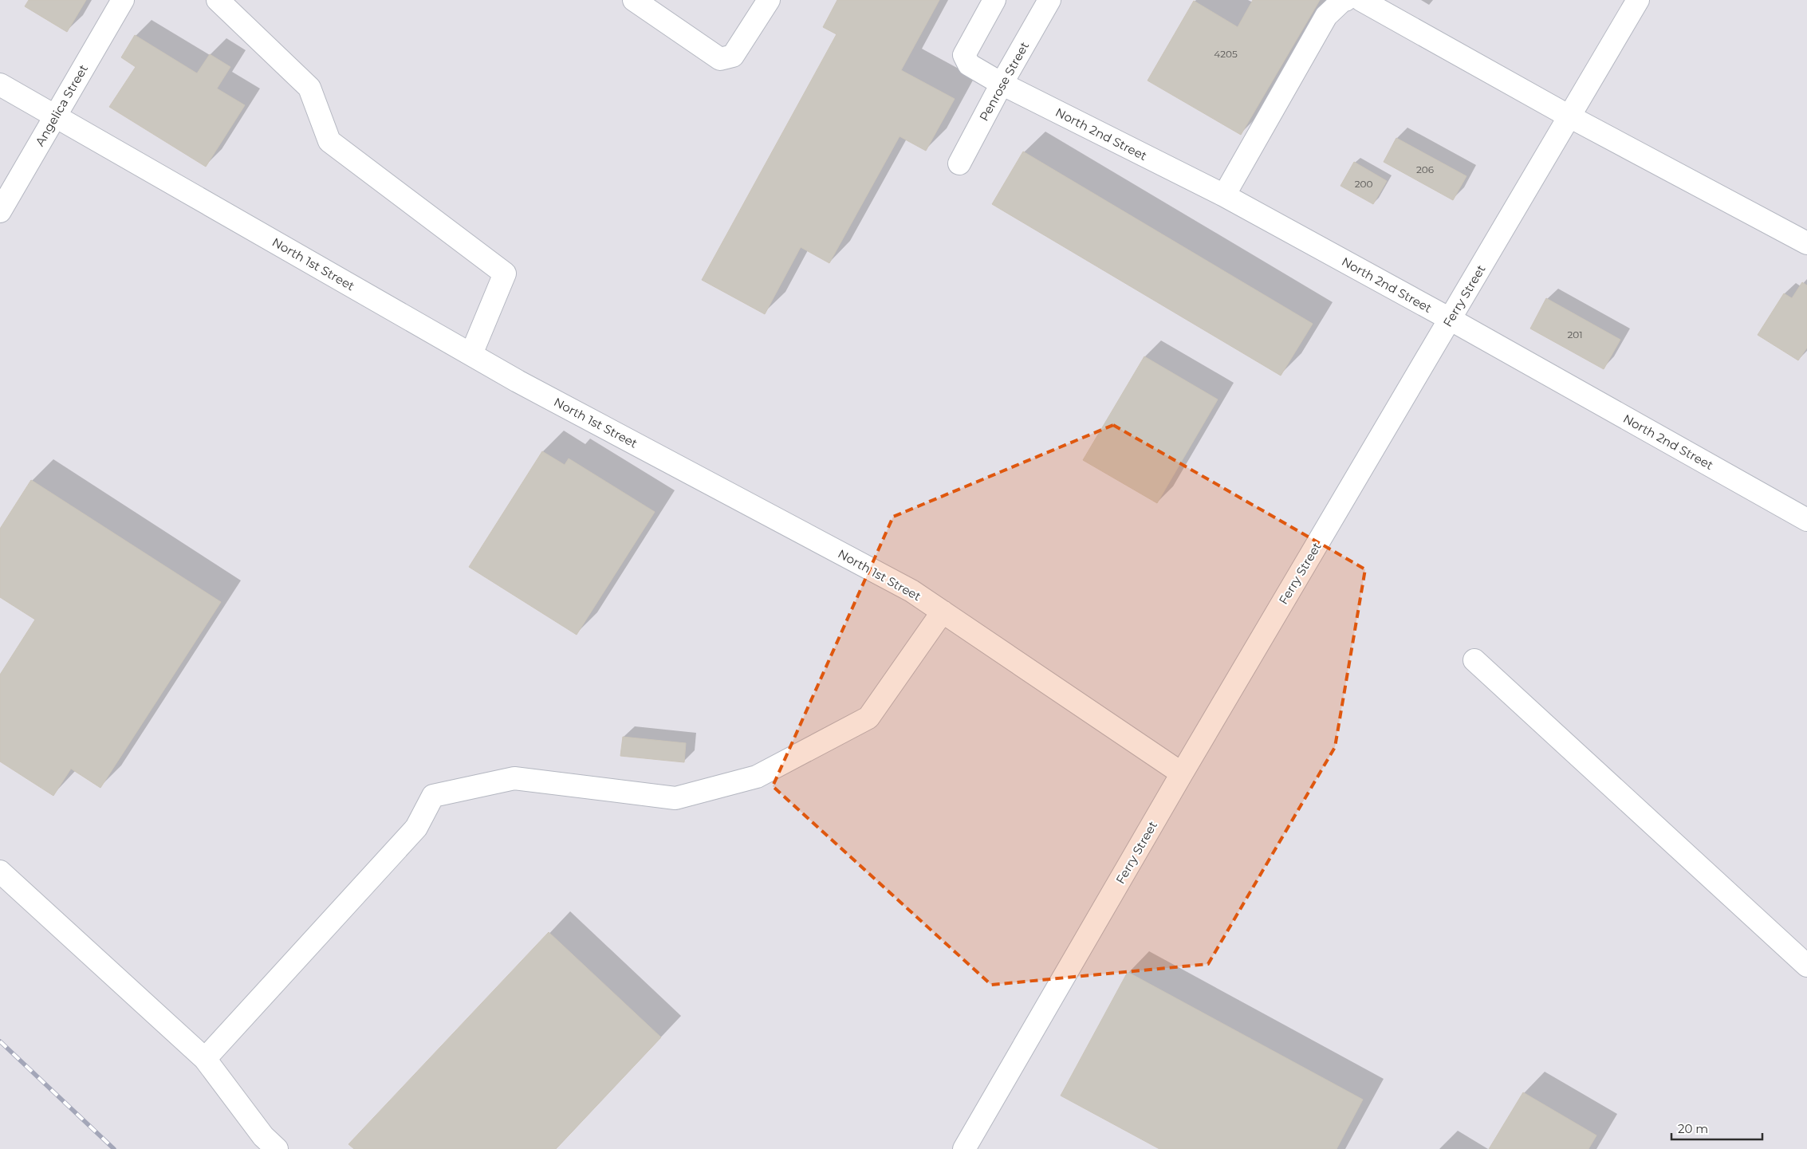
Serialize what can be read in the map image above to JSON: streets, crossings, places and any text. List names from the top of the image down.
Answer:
{
  "streets": {
    "street": [
      "Penrose Street",
      "Angelica Street",
      "North 2nd Street",
      "North 1st Street",
      "Ferry Street"
    ]
  },
  "crossings": [
    ["Penrose Street", "North 2nd Street"],
    ["Angelica Street", "North 1st Street"],
    ["North 2nd Street", "Ferry Street"],
    ["North 1st Street", "Ferry Street"]
  ],
  "house_numbers": [
    "4205",
    "206",
    "200",
    "201"
  ],
  "scale_bar": "20 m"
}
